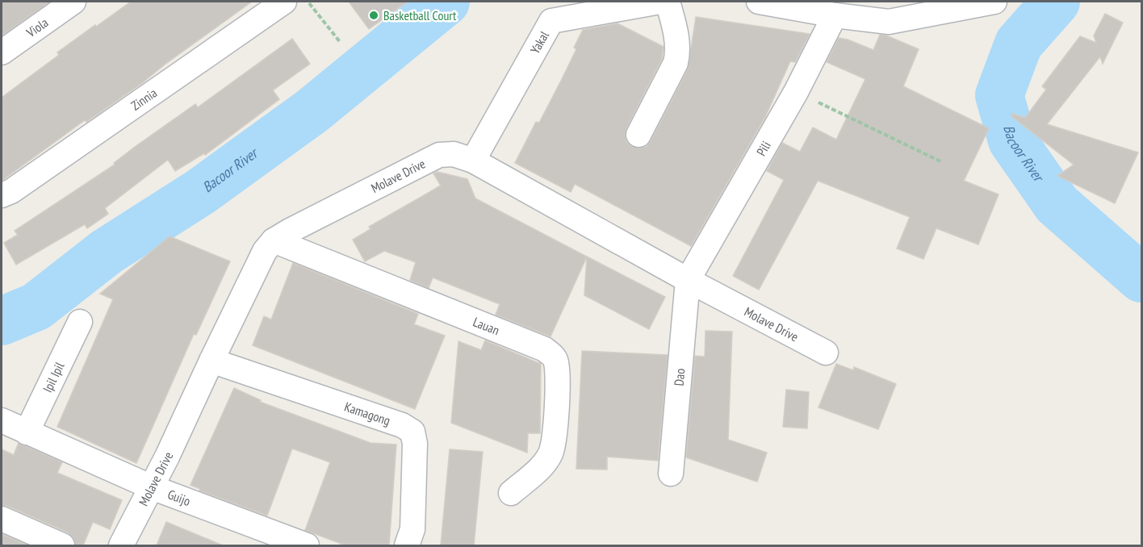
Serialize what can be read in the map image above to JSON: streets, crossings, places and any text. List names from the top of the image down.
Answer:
{
  "streets": {
    "street": [
      "Viola",
      "Yakal",
      "Zinnia",
      "Pili",
      "Molave Drive",
      "Lauan",
      "Dao",
      "Ipil Ipil",
      "Kamagong",
      "Guijo"
    ]
  },
  "crossings": [
    ["Yakal", "Molave Drive"],
    ["Pili", "Molave Drive"],
    ["Pili", "Dao"],
    ["Molave Drive", "Lauan"],
    ["Molave Drive", "Dao"],
    ["Molave Drive", "Kamagong"],
    ["Molave Drive", "Guijo"],
    ["Ipil Ipil", "Guijo"]
  ],
  "water": ["Bacoor River"],
  "places": ["Basketball Court"]
}
